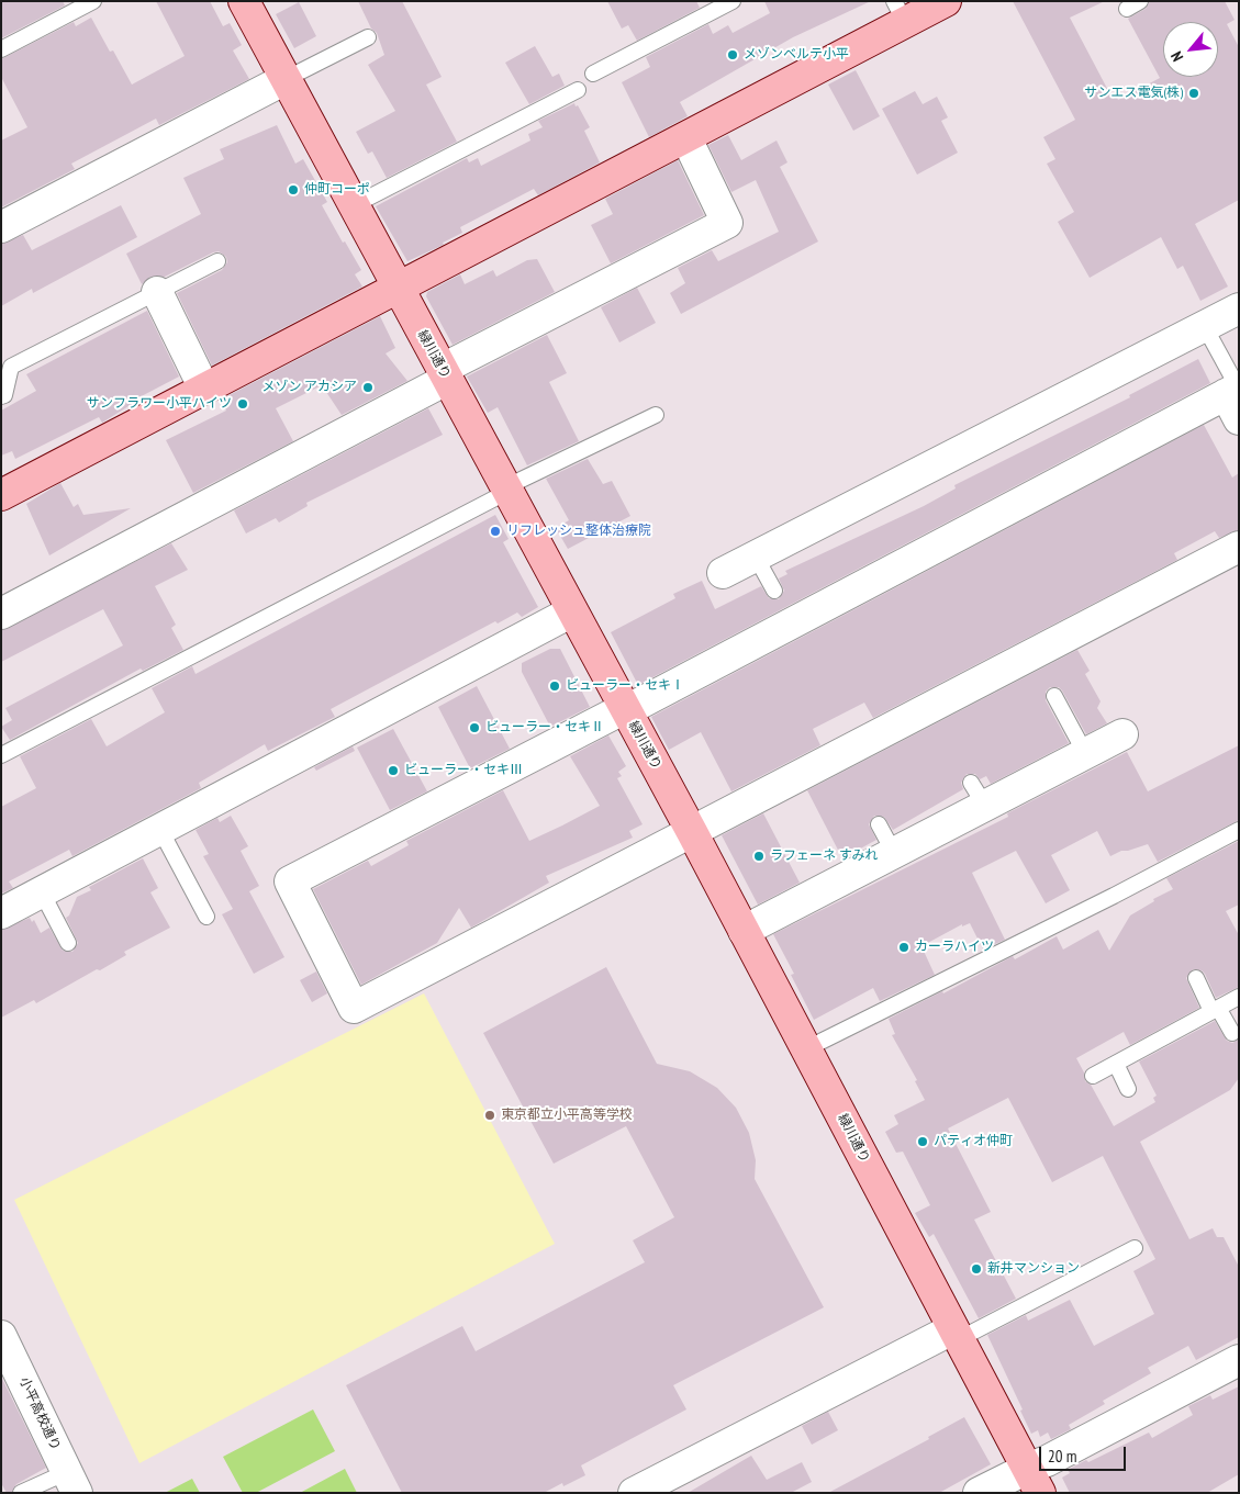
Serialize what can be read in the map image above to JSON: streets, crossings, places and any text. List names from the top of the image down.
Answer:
{
  "streets": {
    "street": ["緑川通り", "小平高校通り"]
  },
  "places": [
    "メゾンベルテ小平",
    "サンエス電気(株)",
    "仲町コーポ",
    "メゾン アカシア",
    "サンフラワー小平ハイツ",
    "リフレッシュ整体治療院",
    "ビューラー・セキⅠ",
    "ビューラー・セキⅡ",
    "ビューラー・セキⅢ",
    "ラフェーネ すみれ",
    "カーラハイツ",
    "東京都立小平高等学校",
    "パティオ仲町",
    "新井マンション"
  ],
  "scale_bar": "20 m",
  "north": "bottom left"
}
